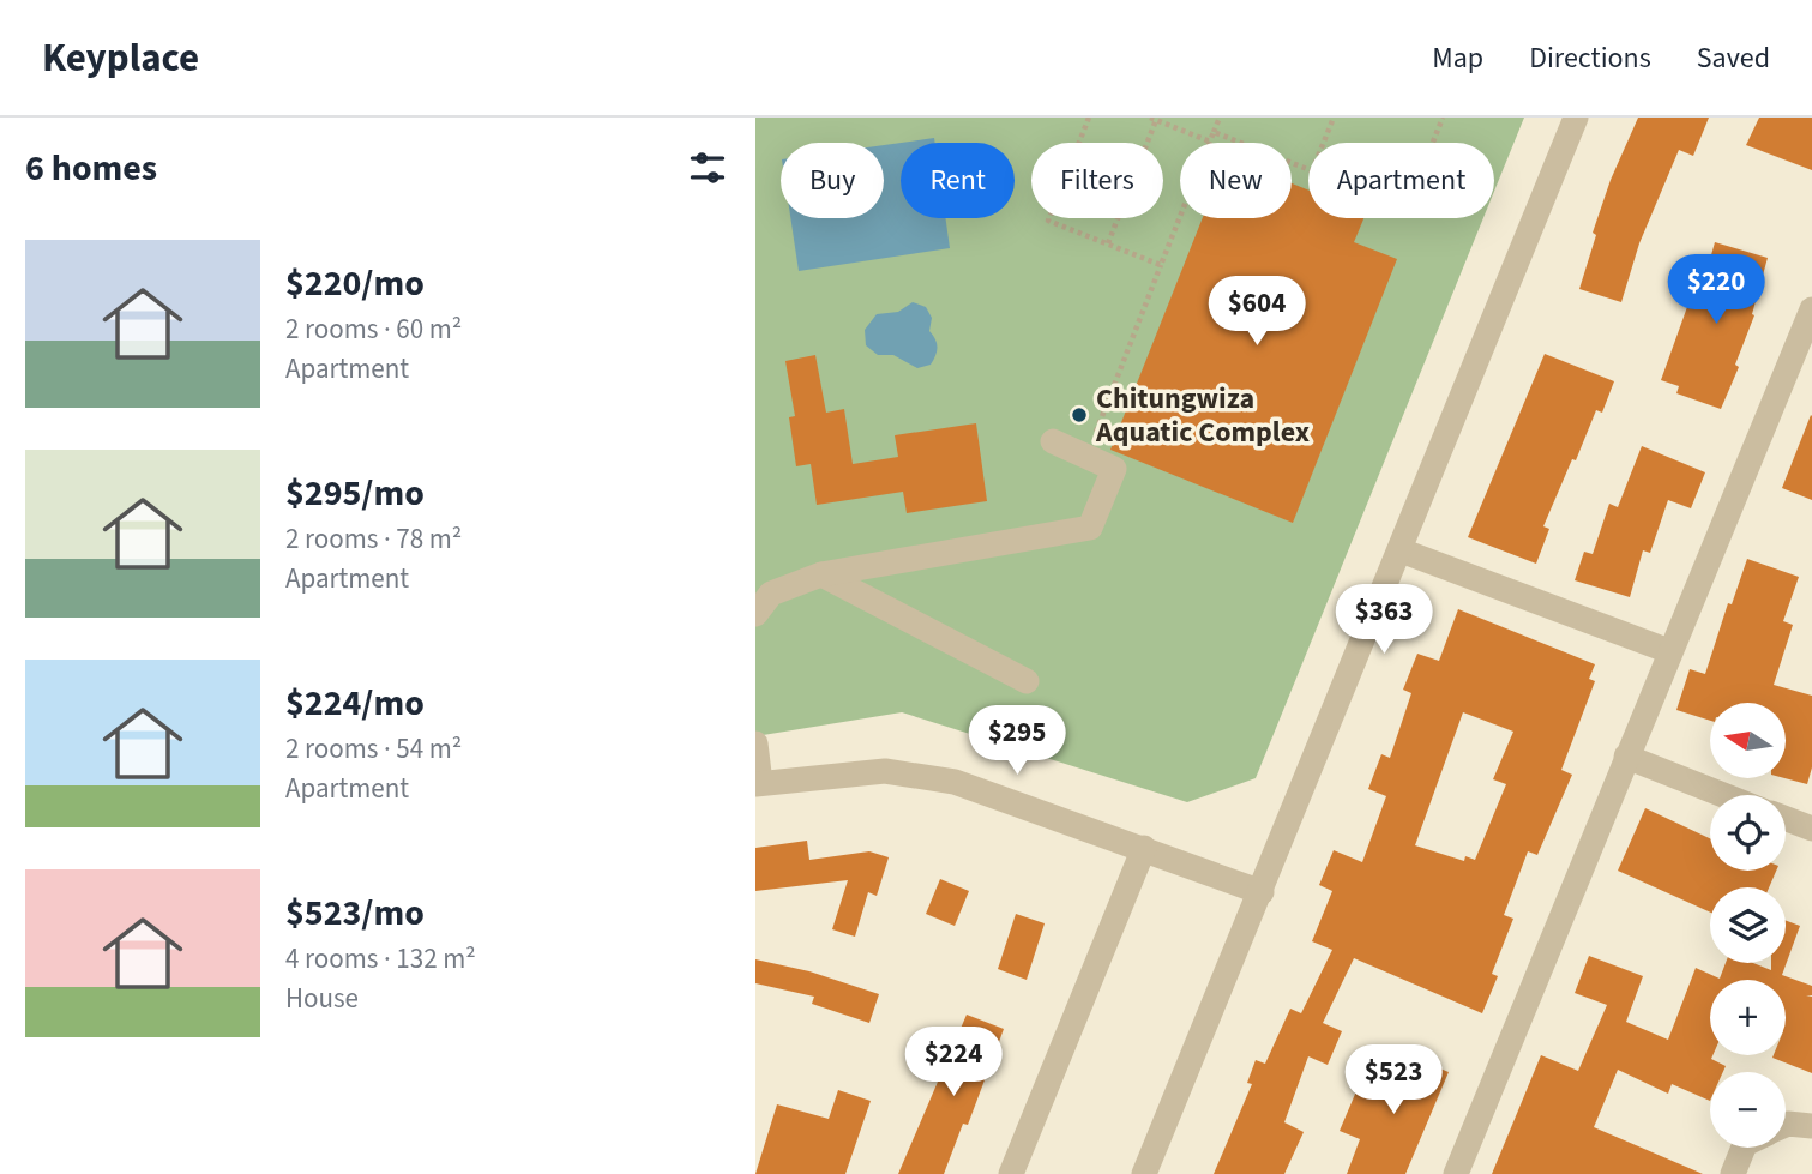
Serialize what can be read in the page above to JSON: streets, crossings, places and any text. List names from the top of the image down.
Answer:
{
  "places": ["Chitungwiza Aquatic Complex"],
  "north": "left",
  "page": {
    "header": "Keyplace",
    "nav": ["Map", "Directions", "Saved"],
    "heading": "6 homes",
    "chip": [
      "Buy",
      "Rent",
      "Filters",
      "New",
      "Apartment"
    ],
    "list": [
      {
        "name": "$220/mo",
        "note": "2 rooms · 60 m² · Apartment"
      },
      {
        "name": "$295/mo",
        "note": "2 rooms · 78 m² · Apartment"
      },
      {
        "name": "$224/mo",
        "note": "2 rooms · 54 m² · Apartment"
      },
      {
        "name": "$523/mo",
        "note": "4 rooms · 132 m² · House"
      }
    ],
    "price": [
      "$220",
      "$604",
      "$363",
      "$295",
      "$224",
      "$523"
    ],
    "map_buttons": ["+", "−"]
  }
}
